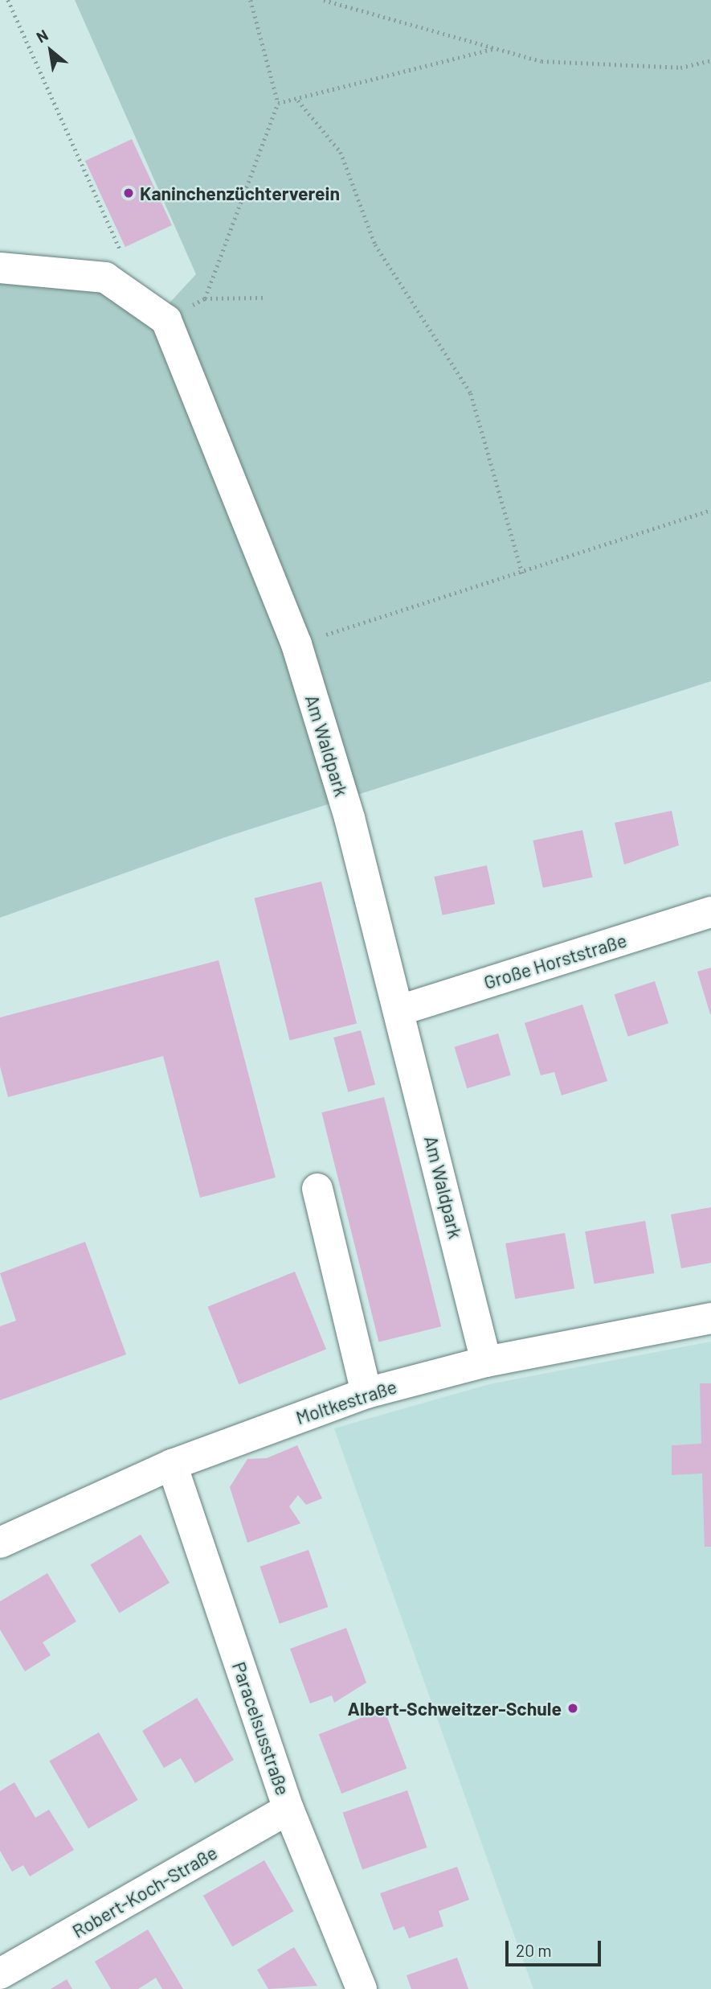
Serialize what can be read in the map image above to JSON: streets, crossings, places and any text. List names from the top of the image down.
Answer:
{
  "streets": {
    "street": [
      "Am Waldpark",
      "Große Horststraße",
      "Moltkestraße",
      "Paracelsusstraße",
      "Robert-Koch-Straße"
    ]
  },
  "crossings": [
    ["Am Waldpark", "Große Horststraße"],
    ["Am Waldpark", "Moltkestraße"],
    ["Moltkestraße", "Paracelsusstraße"],
    ["Paracelsusstraße", "Robert-Koch-Straße"]
  ],
  "places": ["Kaninchenzüchterverein", "Albert-Schweitzer-Schule"],
  "scale_bar": "20 m",
  "north": "top left"
}
